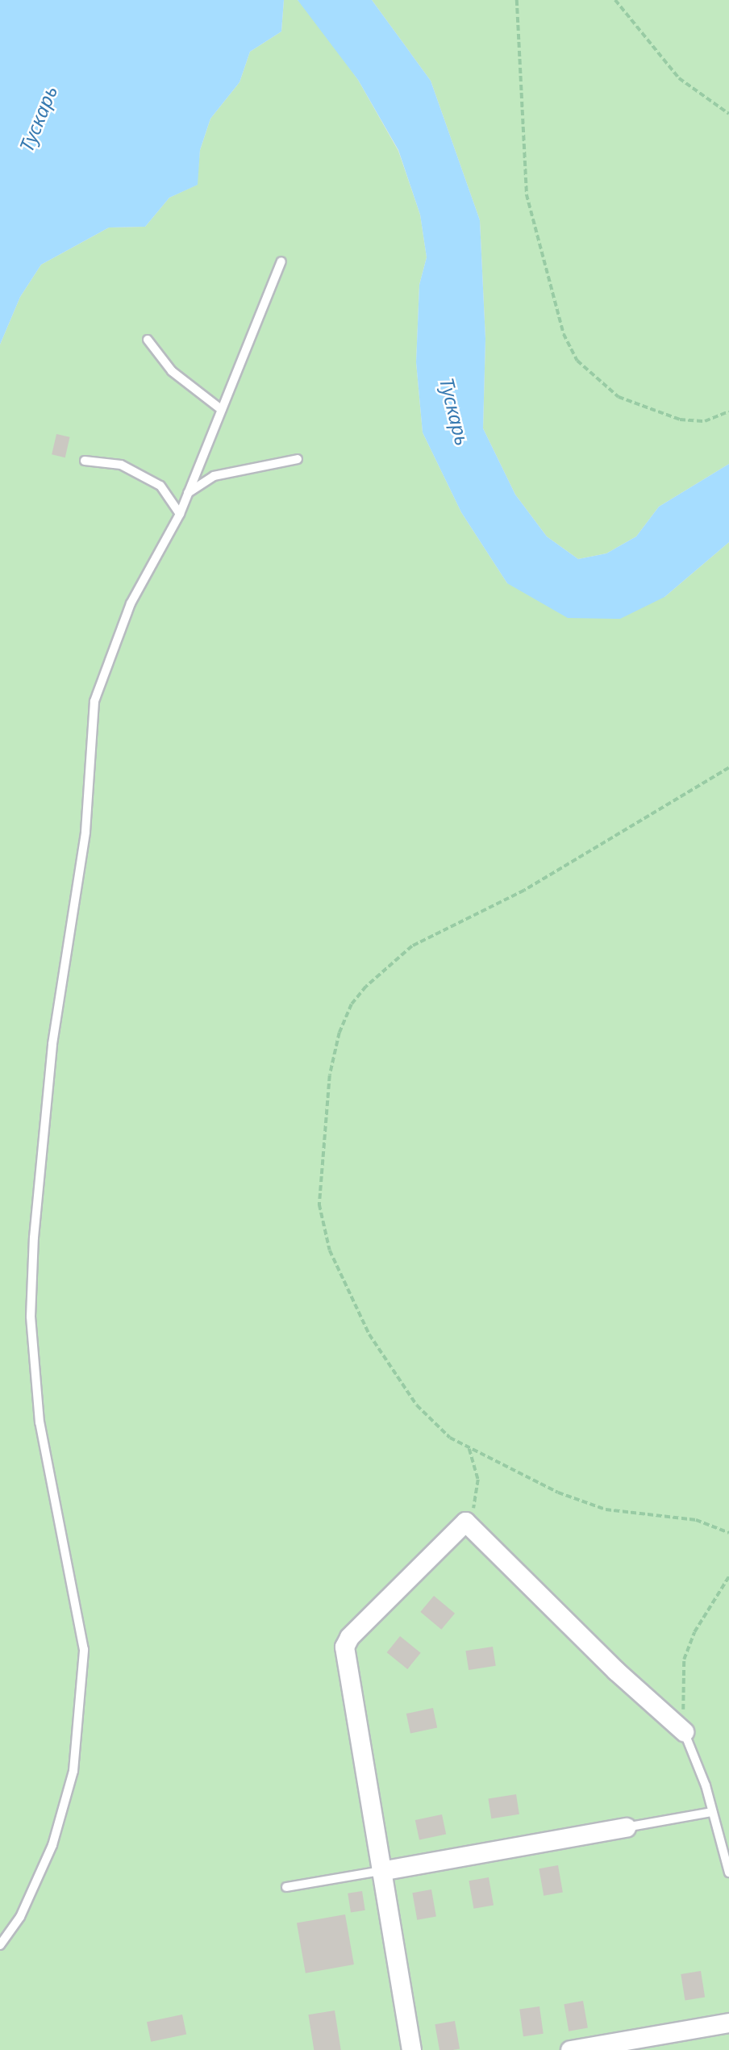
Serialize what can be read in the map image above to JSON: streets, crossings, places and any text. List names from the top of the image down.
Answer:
{
  "water": ["Тускарь"]
}
